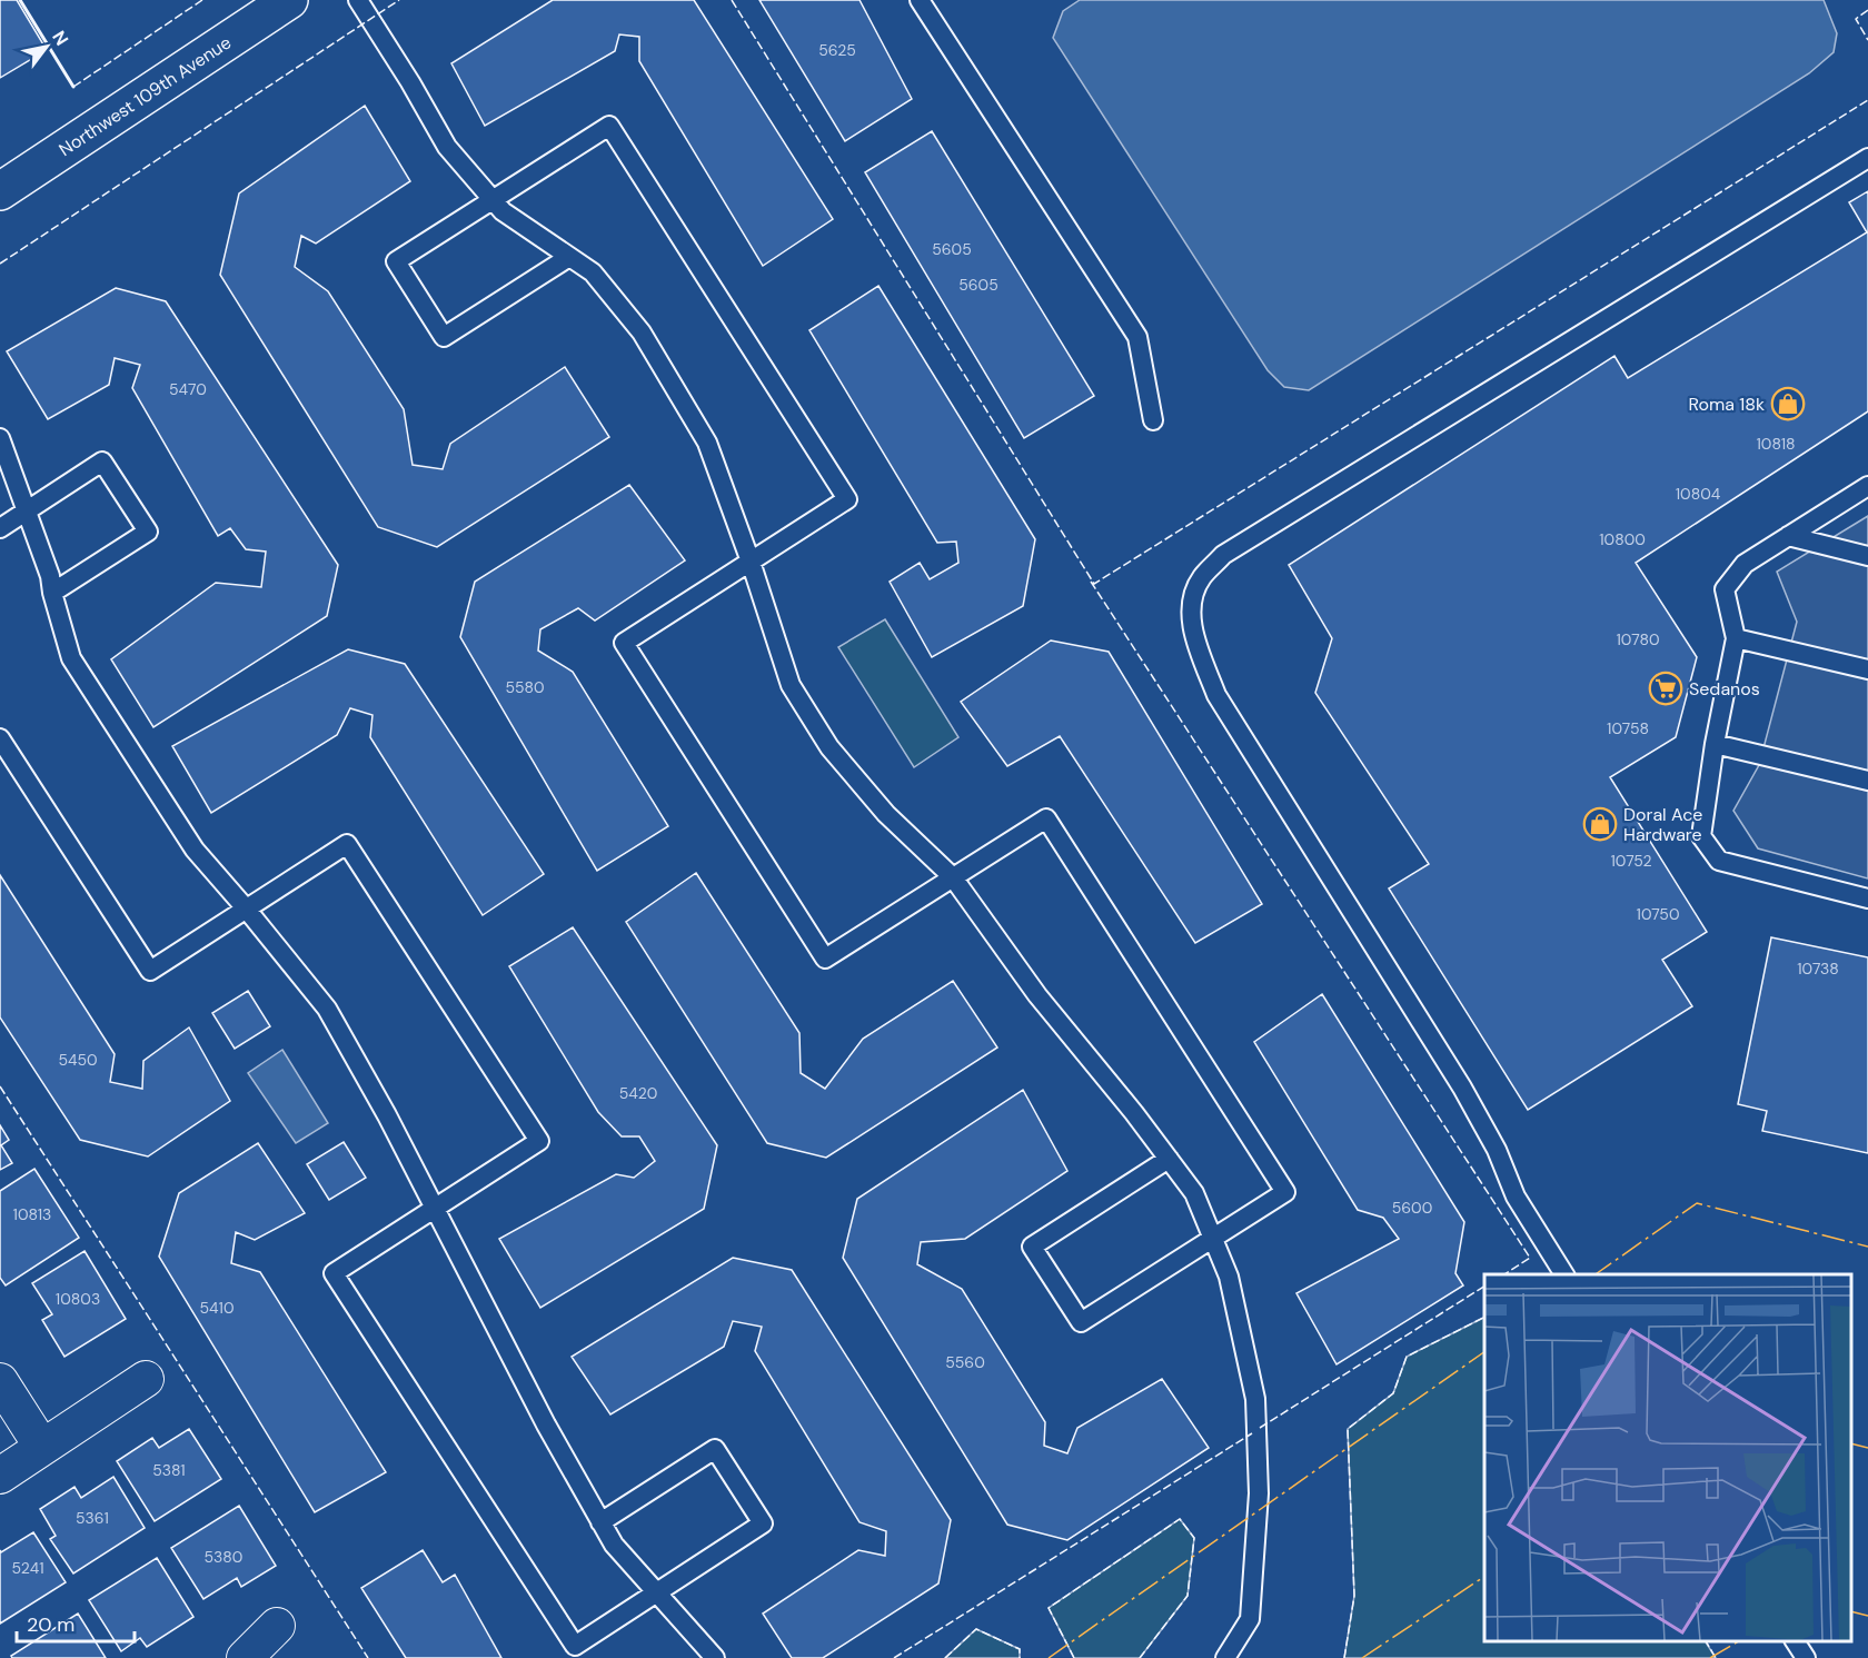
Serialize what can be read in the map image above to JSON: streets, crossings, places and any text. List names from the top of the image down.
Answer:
{
  "streets": {
    "street": ["Northwest 109th Avenue"]
  },
  "places": {
    "shop": ["Roma 18k", "Doral Ace Hardware"],
    "supermarket": ["Sedanos"]
  },
  "house_numbers": [
    "5625",
    "5605",
    "5605",
    "5470",
    "10818",
    "10804",
    "10800",
    "10780",
    "5580",
    "10758",
    "10752",
    "10750",
    "10738",
    "5450",
    "5420",
    "5600",
    "10813",
    "10803",
    "5410",
    "5560",
    "5381",
    "5361",
    "5380",
    "5241"
  ],
  "scale_bar": "20 m",
  "north": "top right"
}
